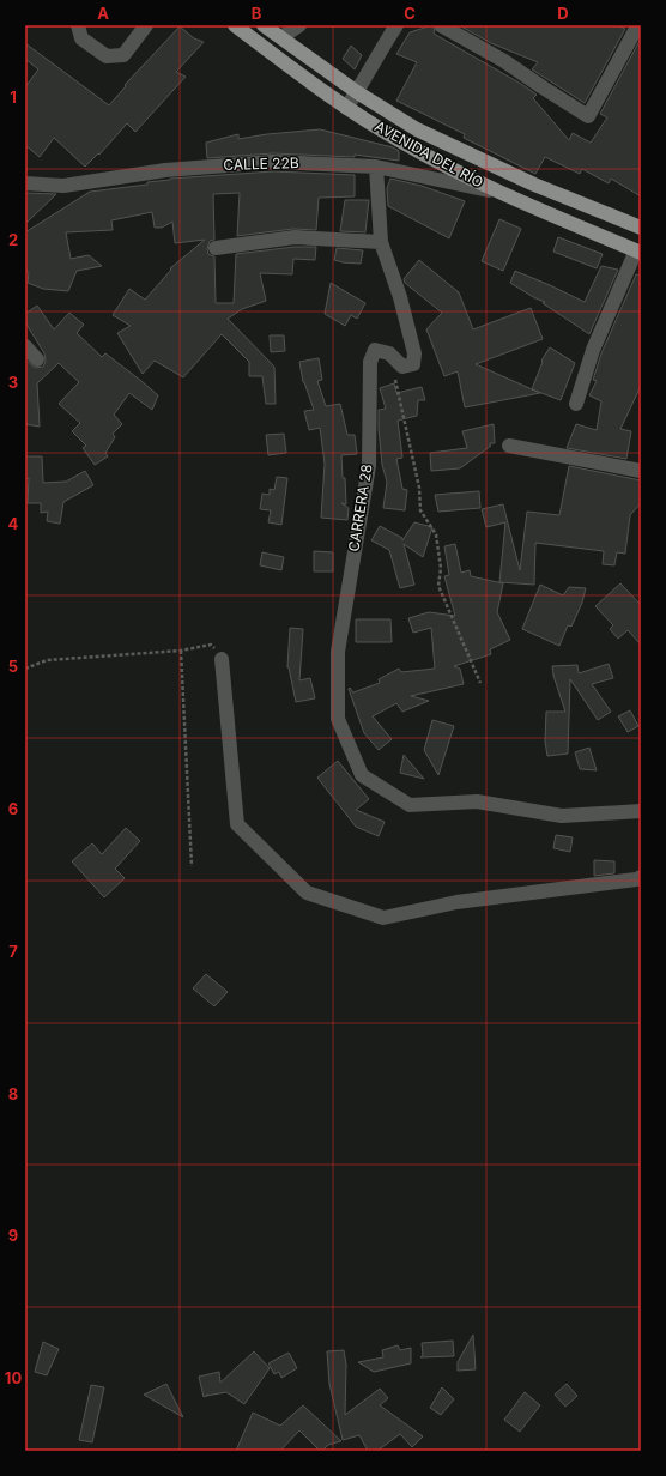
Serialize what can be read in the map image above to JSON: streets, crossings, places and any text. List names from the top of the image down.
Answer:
{
  "streets": {
    "main road": ["AVENIDA DEL RÍO"],
    "street": ["CALLE 22B", "CARRERA 28"]
  },
  "crossings": [
    ["AVENIDA DEL RÍO", "CALLE 22B"]
  ],
  "grid": {
    "columns": [
      "A",
      "B",
      "C",
      "D"
    ],
    "rows": [
      "1",
      "2",
      "3",
      "4",
      "5",
      "6",
      "7",
      "8",
      "9",
      "10"
    ]
  }
}
